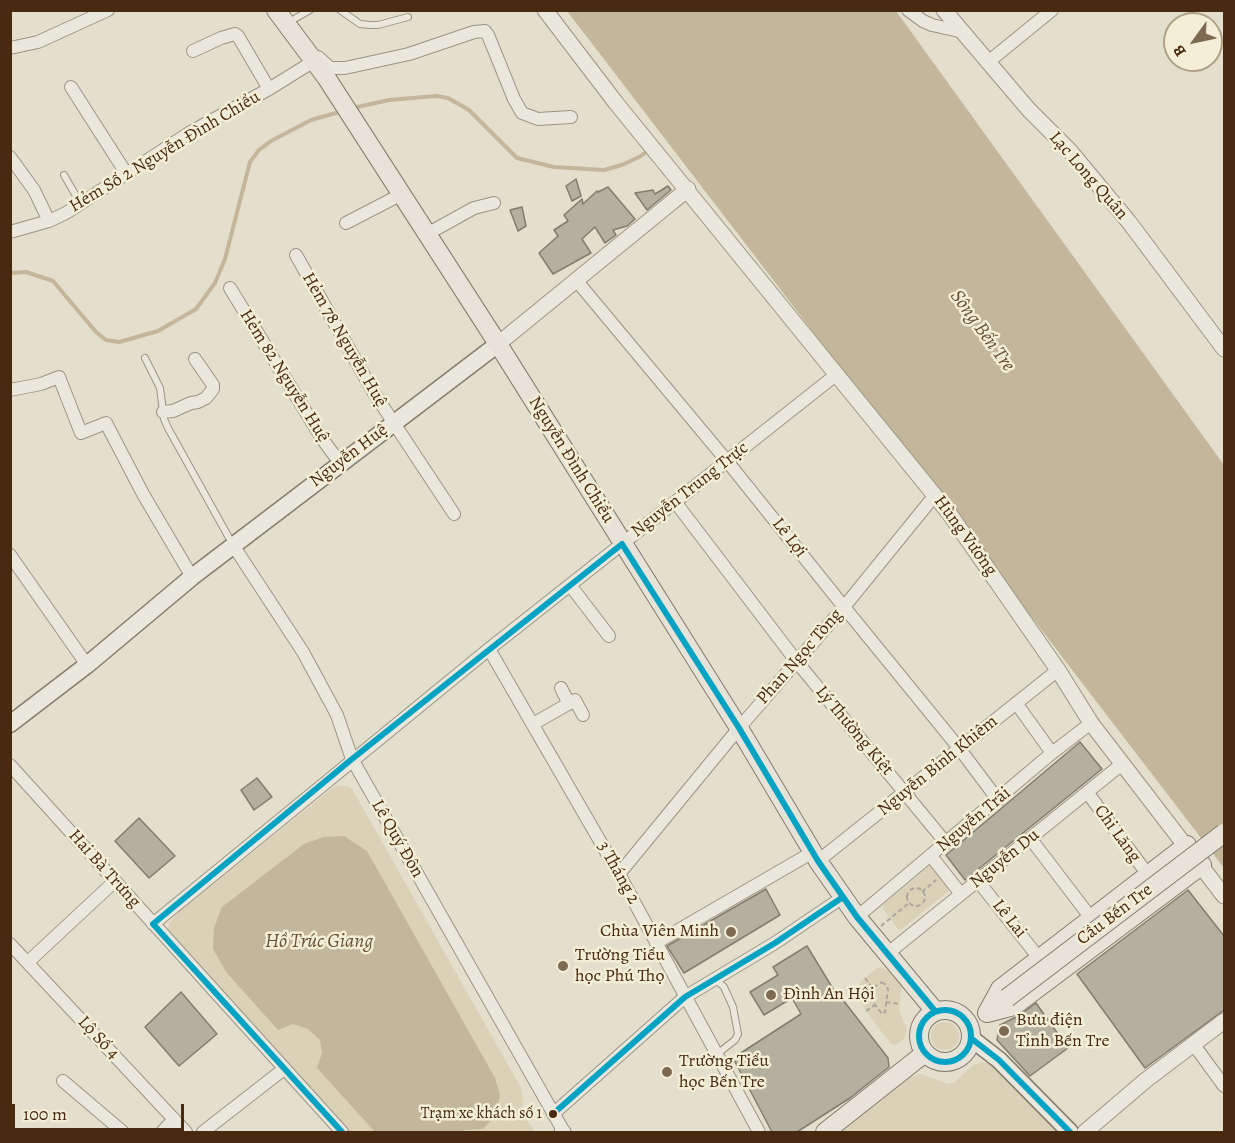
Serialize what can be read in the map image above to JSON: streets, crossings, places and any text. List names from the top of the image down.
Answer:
{
  "streets": {
    "main road": ["Nguyễn Huệ", "Nguyễn Đình Chiểu", "Cầu Bến Tre"],
    "street": [
      "Hẻm Số 2 Nguyễn Đình Chiểu",
      "Lạc Long Quân",
      "Hẻm 78 Nguyễn Huệ",
      "Hẻm 82 Nguyễn Huệ",
      "Nguyễn Trung Trực",
      "Hùng Vương",
      "Lê Lợi",
      "Phan Ngọc Tòng",
      "Lý Thường Kiệt",
      "Nguyễn Bỉnh Khiêm",
      "Nguyễn Trãi",
      "Chi Lăng",
      "Lê Quý Đôn",
      "Nguyễn Du",
      "Hai Bà Trưng",
      "3 Tháng 2",
      "Lê Lai",
      "Lộ Số 4"
    ]
  },
  "crossings": [
    ["Hẻm 78 Nguyễn Huệ", "Nguyễn Huệ"],
    ["Hẻm 82 Nguyễn Huệ", "Nguyễn Huệ"],
    ["Nguyễn Huệ", "Nguyễn Đình Chiểu"],
    ["Nguyễn Huệ", "Hùng Vương"],
    ["Nguyễn Huệ", "Lê Lợi"],
    ["Nguyễn Huệ", "Lê Quý Đôn"],
    ["Nguyễn Đình Chiểu", "Nguyễn Trung Trực"],
    ["Nguyễn Đình Chiểu", "Phan Ngọc Tòng"],
    ["Nguyễn Đình Chiểu", "Nguyễn Bỉnh Khiêm"],
    ["Nguyễn Đình Chiểu", "Nguyễn Trãi"],
    ["Nguyễn Đình Chiểu", "Nguyễn Du"],
    ["Nguyễn Trung Trực", "Hùng Vương"],
    ["Nguyễn Trung Trực", "Lê Lợi"],
    ["Nguyễn Trung Trực", "Lý Thường Kiệt"],
    ["Nguyễn Trung Trực", "Lê Quý Đôn"],
    ["Nguyễn Trung Trực", "Hai Bà Trưng"],
    ["Nguyễn Trung Trực", "3 Tháng 2"],
    ["Hùng Vương", "Phan Ngọc Tòng"],
    ["Hùng Vương", "Nguyễn Bỉnh Khiêm"],
    ["Hùng Vương", "Nguyễn Trãi"],
    ["Hùng Vương", "Nguyễn Du"],
    ["Lê Lợi", "Phan Ngọc Tòng"],
    ["Lê Lợi", "Nguyễn Bỉnh Khiêm"],
    ["Lê Lợi", "Nguyễn Trãi"],
    ["Phan Ngọc Tòng", "Lý Thường Kiệt"],
    ["Phan Ngọc Tòng", "3 Tháng 2"],
    ["Lý Thường Kiệt", "Nguyễn Bỉnh Khiêm"],
    ["Lý Thường Kiệt", "Nguyễn Trãi"],
    ["Nguyễn Bỉnh Khiêm", "3 Tháng 2"],
    ["Chi Lăng", "Nguyễn Du"],
    ["Nguyễn Du", "Lê Lai"]
  ],
  "water": ["Sông Bến Tre", "Hồ Trúc Giang"],
  "places": [
    "Chùa Viên Minh",
    "Trường Tiểu học Phú Thọ",
    "Đình An Hội",
    "Bưu điện Tỉnh Bến Tre",
    "Trường Tiểu học Bến Tre",
    "Trạm xe khách số 1"
  ],
  "scale_bar": "100 m",
  "north": "bottom left"
}
